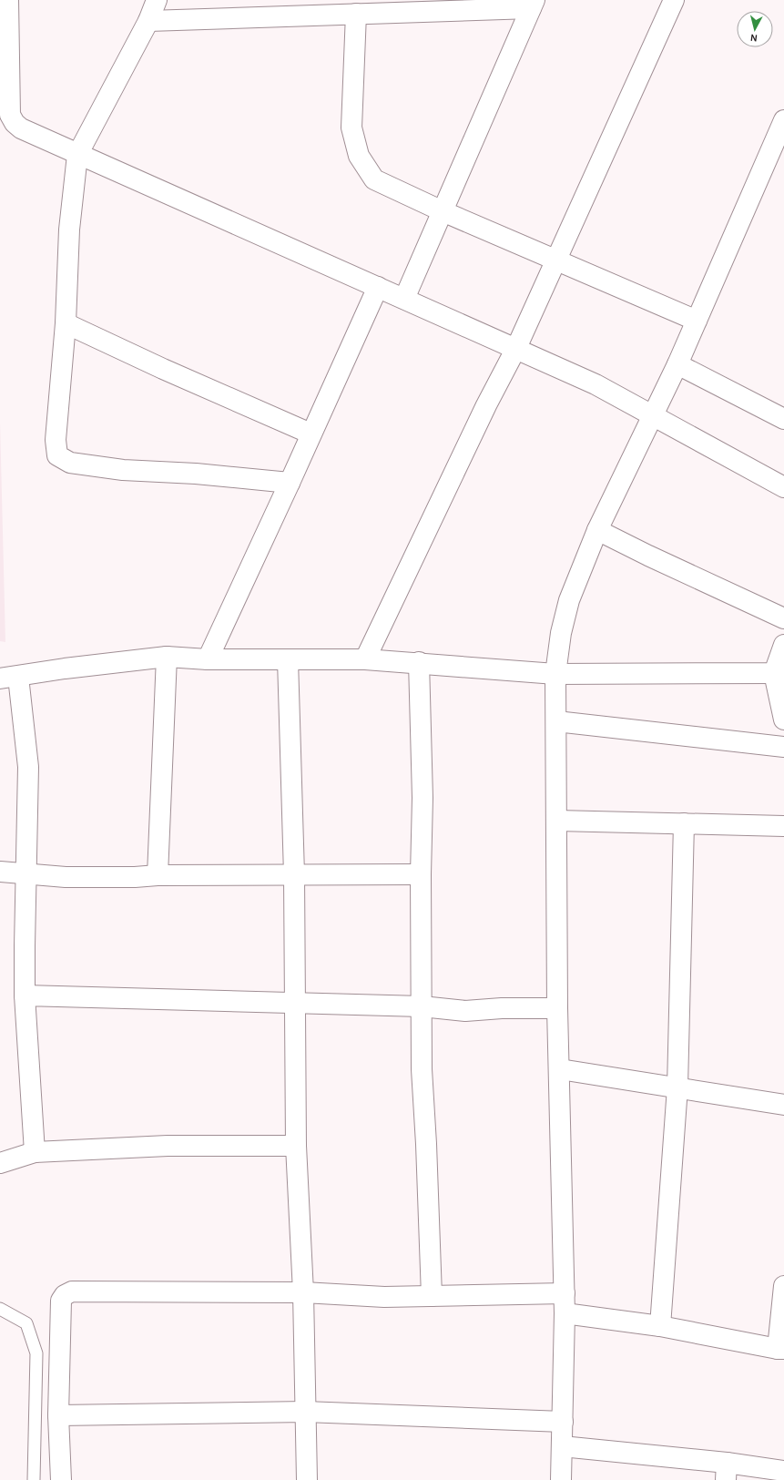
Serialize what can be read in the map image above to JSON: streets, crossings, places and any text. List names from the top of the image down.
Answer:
{
  "north": "bottom"
}
